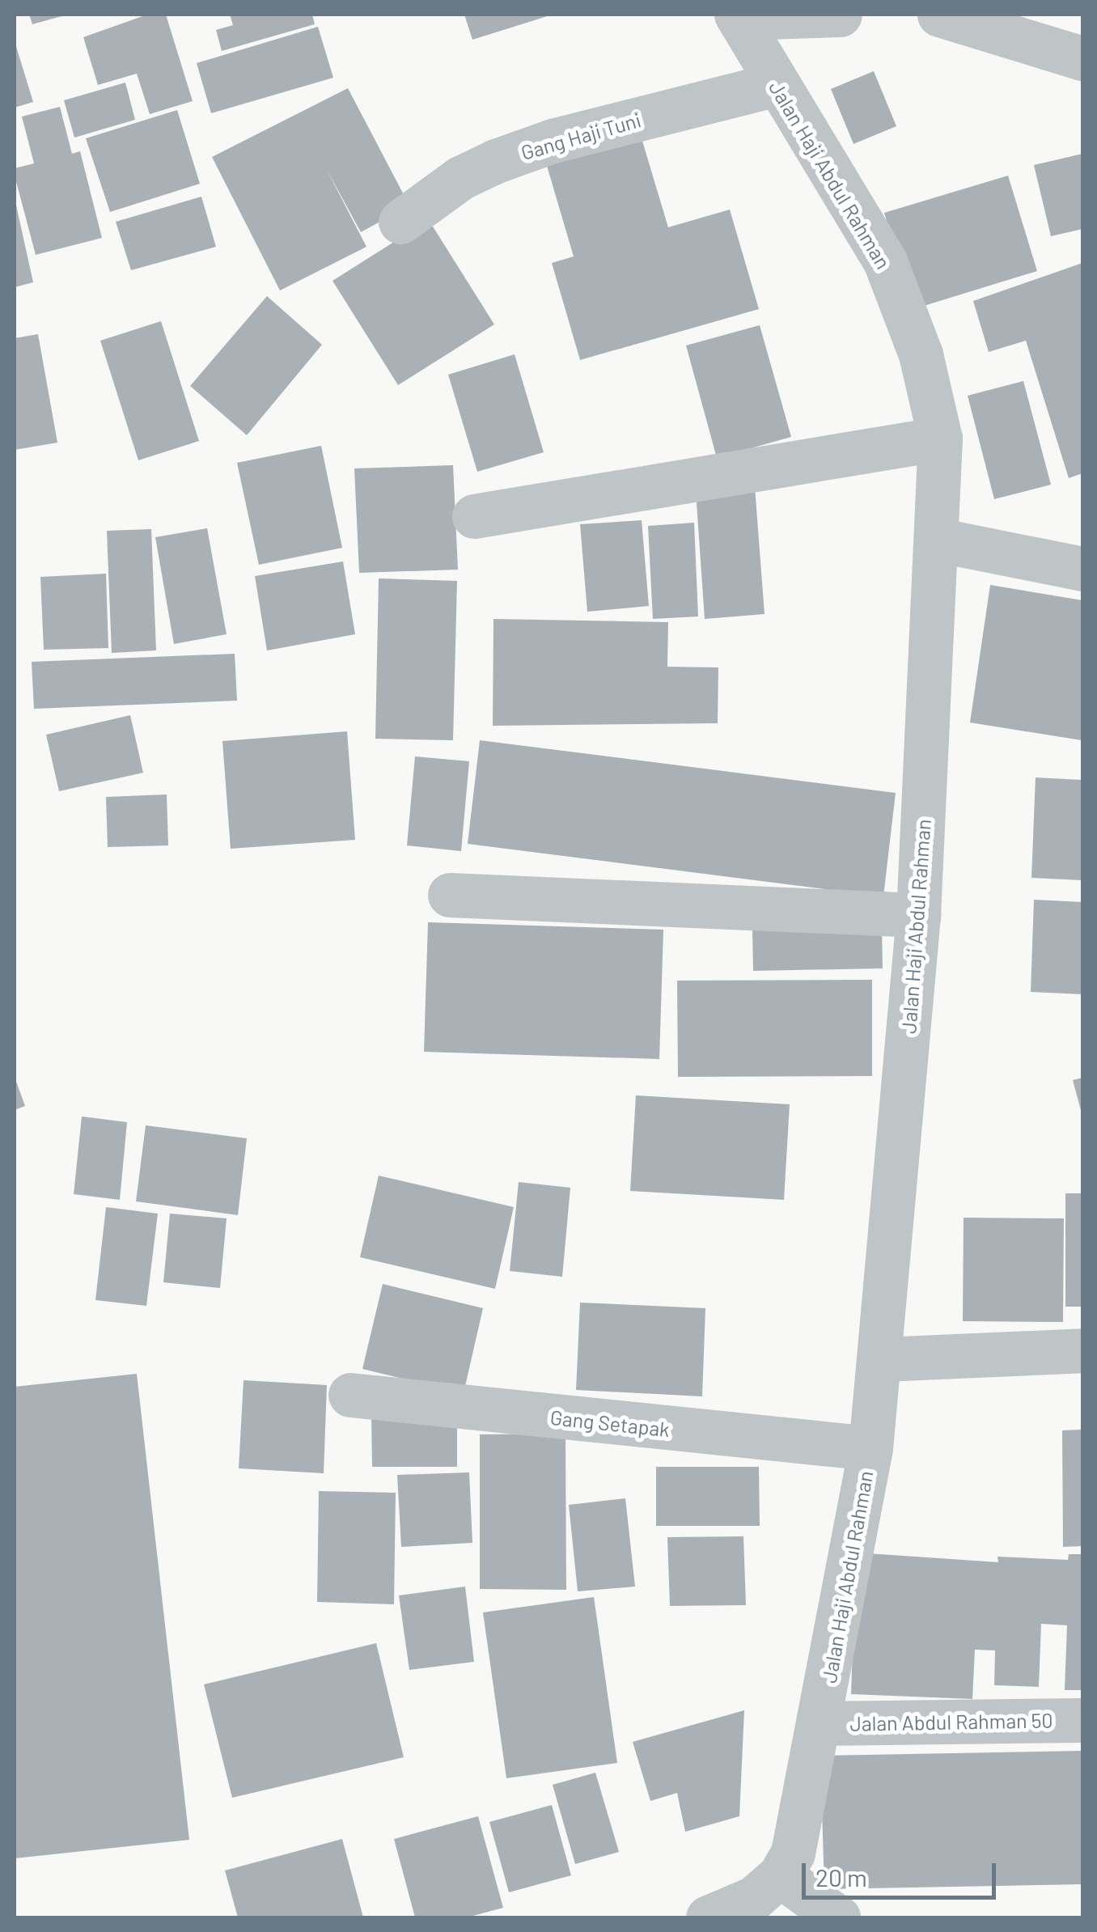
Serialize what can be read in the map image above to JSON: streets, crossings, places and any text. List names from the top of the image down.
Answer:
{
  "streets": {
    "street": [
      "Gang Haji Tuni",
      "Jalan Haji Abdul Rahman",
      "Gang Setapak",
      "Jalan Abdul Rahman 50"
    ]
  },
  "crossings": [
    ["Gang Haji Tuni", "Jalan Haji Abdul Rahman"],
    ["Jalan Haji Abdul Rahman", "Gang Setapak"],
    ["Jalan Haji Abdul Rahman", "Jalan Abdul Rahman 50"]
  ],
  "scale_bar": "20 m"
}
